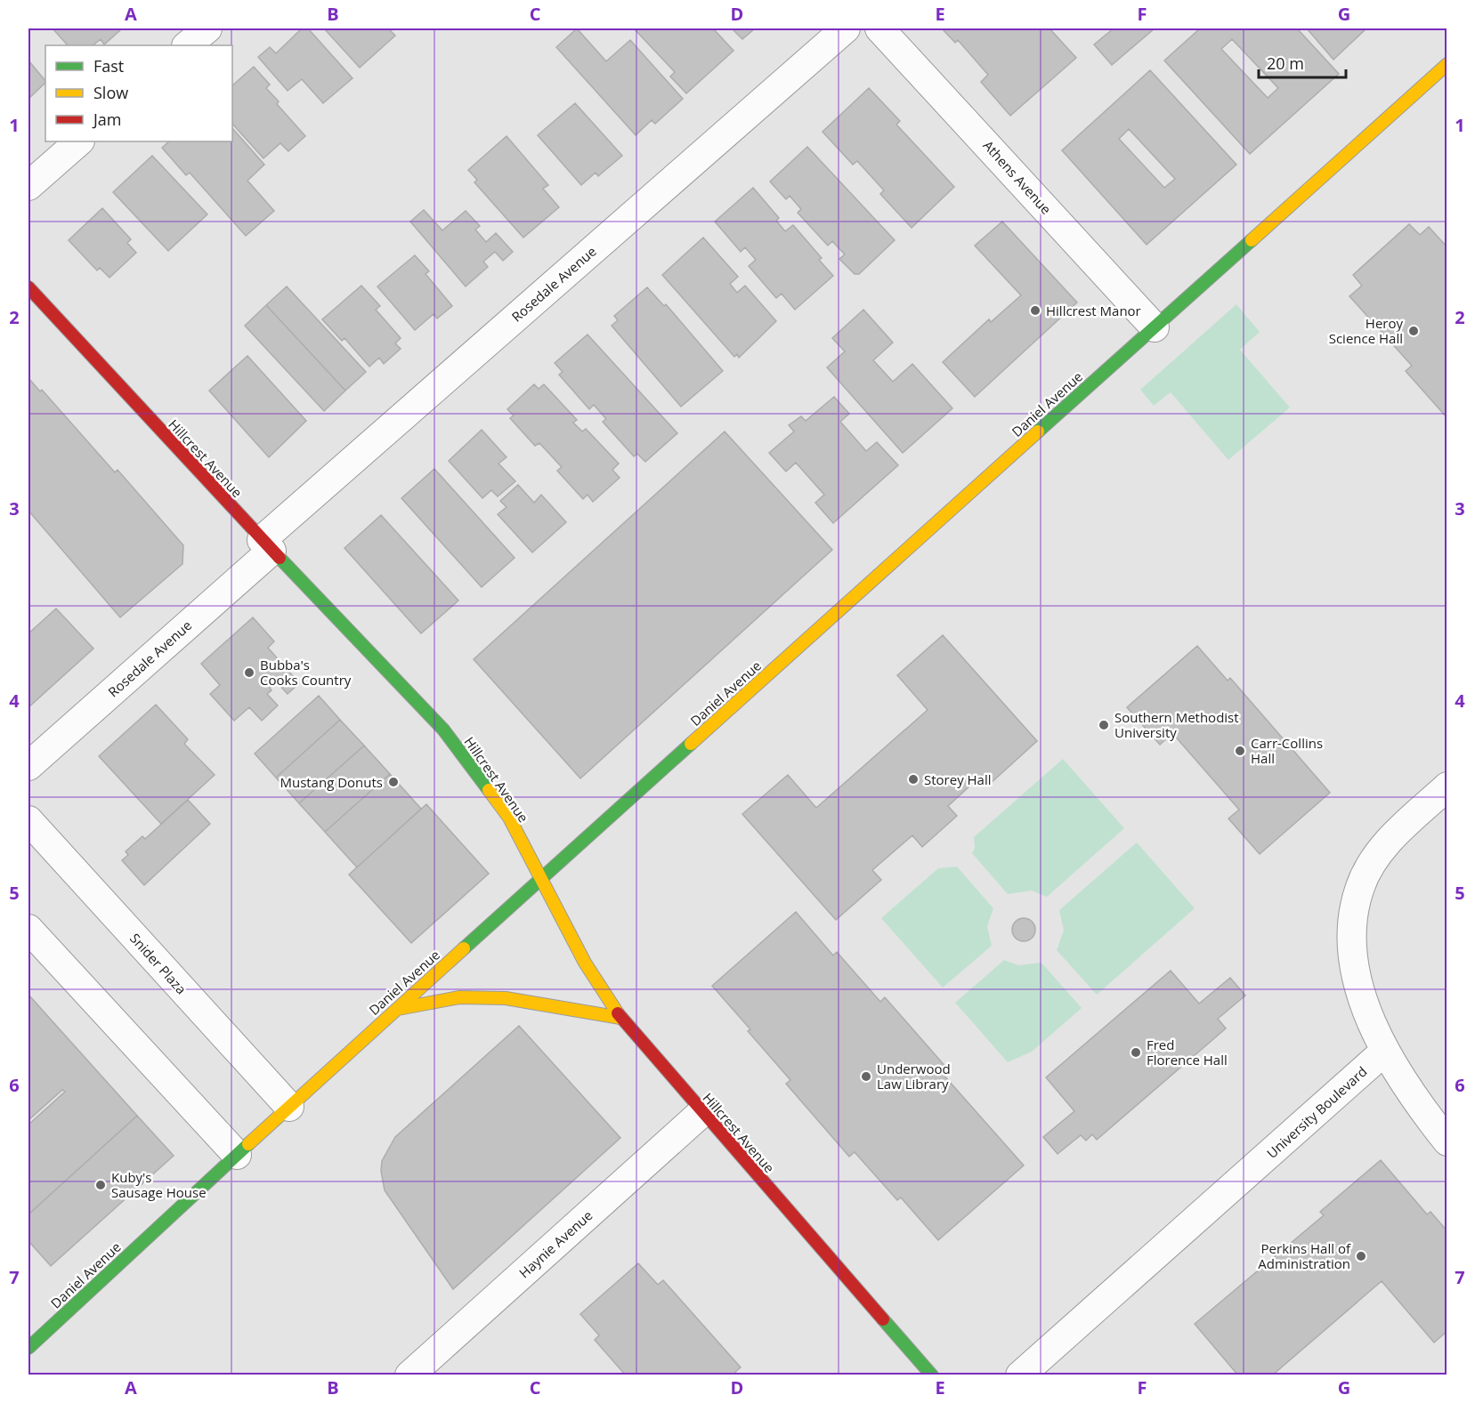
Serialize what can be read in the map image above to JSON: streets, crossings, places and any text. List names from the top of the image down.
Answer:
{
  "streets": {
    "street": [
      "Athens Avenue",
      "Rosedale Avenue",
      "Daniel Avenue",
      "Hillcrest Avenue",
      "Snider Plaza",
      "University Boulevard",
      "Haynie Avenue"
    ]
  },
  "crossings": [
    ["Athens Avenue", "Daniel Avenue"],
    ["Rosedale Avenue", "Hillcrest Avenue"],
    ["Daniel Avenue", "Hillcrest Avenue"],
    ["Daniel Avenue", "Snider Plaza"],
    ["Hillcrest Avenue", "Haynie Avenue"]
  ],
  "places": [
    "Hillcrest Manor",
    "Heroy Science Hall",
    "Bubba's Cooks Country",
    "Southern Methodist University",
    "Carr-Collins Hall",
    "Storey Hall",
    "Mustang Donuts",
    "Fred Florence Hall",
    "Underwood Law Library",
    "Kuby's Sausage House",
    "Perkins Hall of Administration"
  ],
  "legend": ["Fast", "Slow", "Jam"],
  "scale_bar": "20 m",
  "grid": {
    "columns": [
      "A",
      "B",
      "C",
      "D",
      "E",
      "F",
      "G"
    ],
    "rows": [
      "1",
      "2",
      "3",
      "4",
      "5",
      "6",
      "7"
    ]
  }
}
